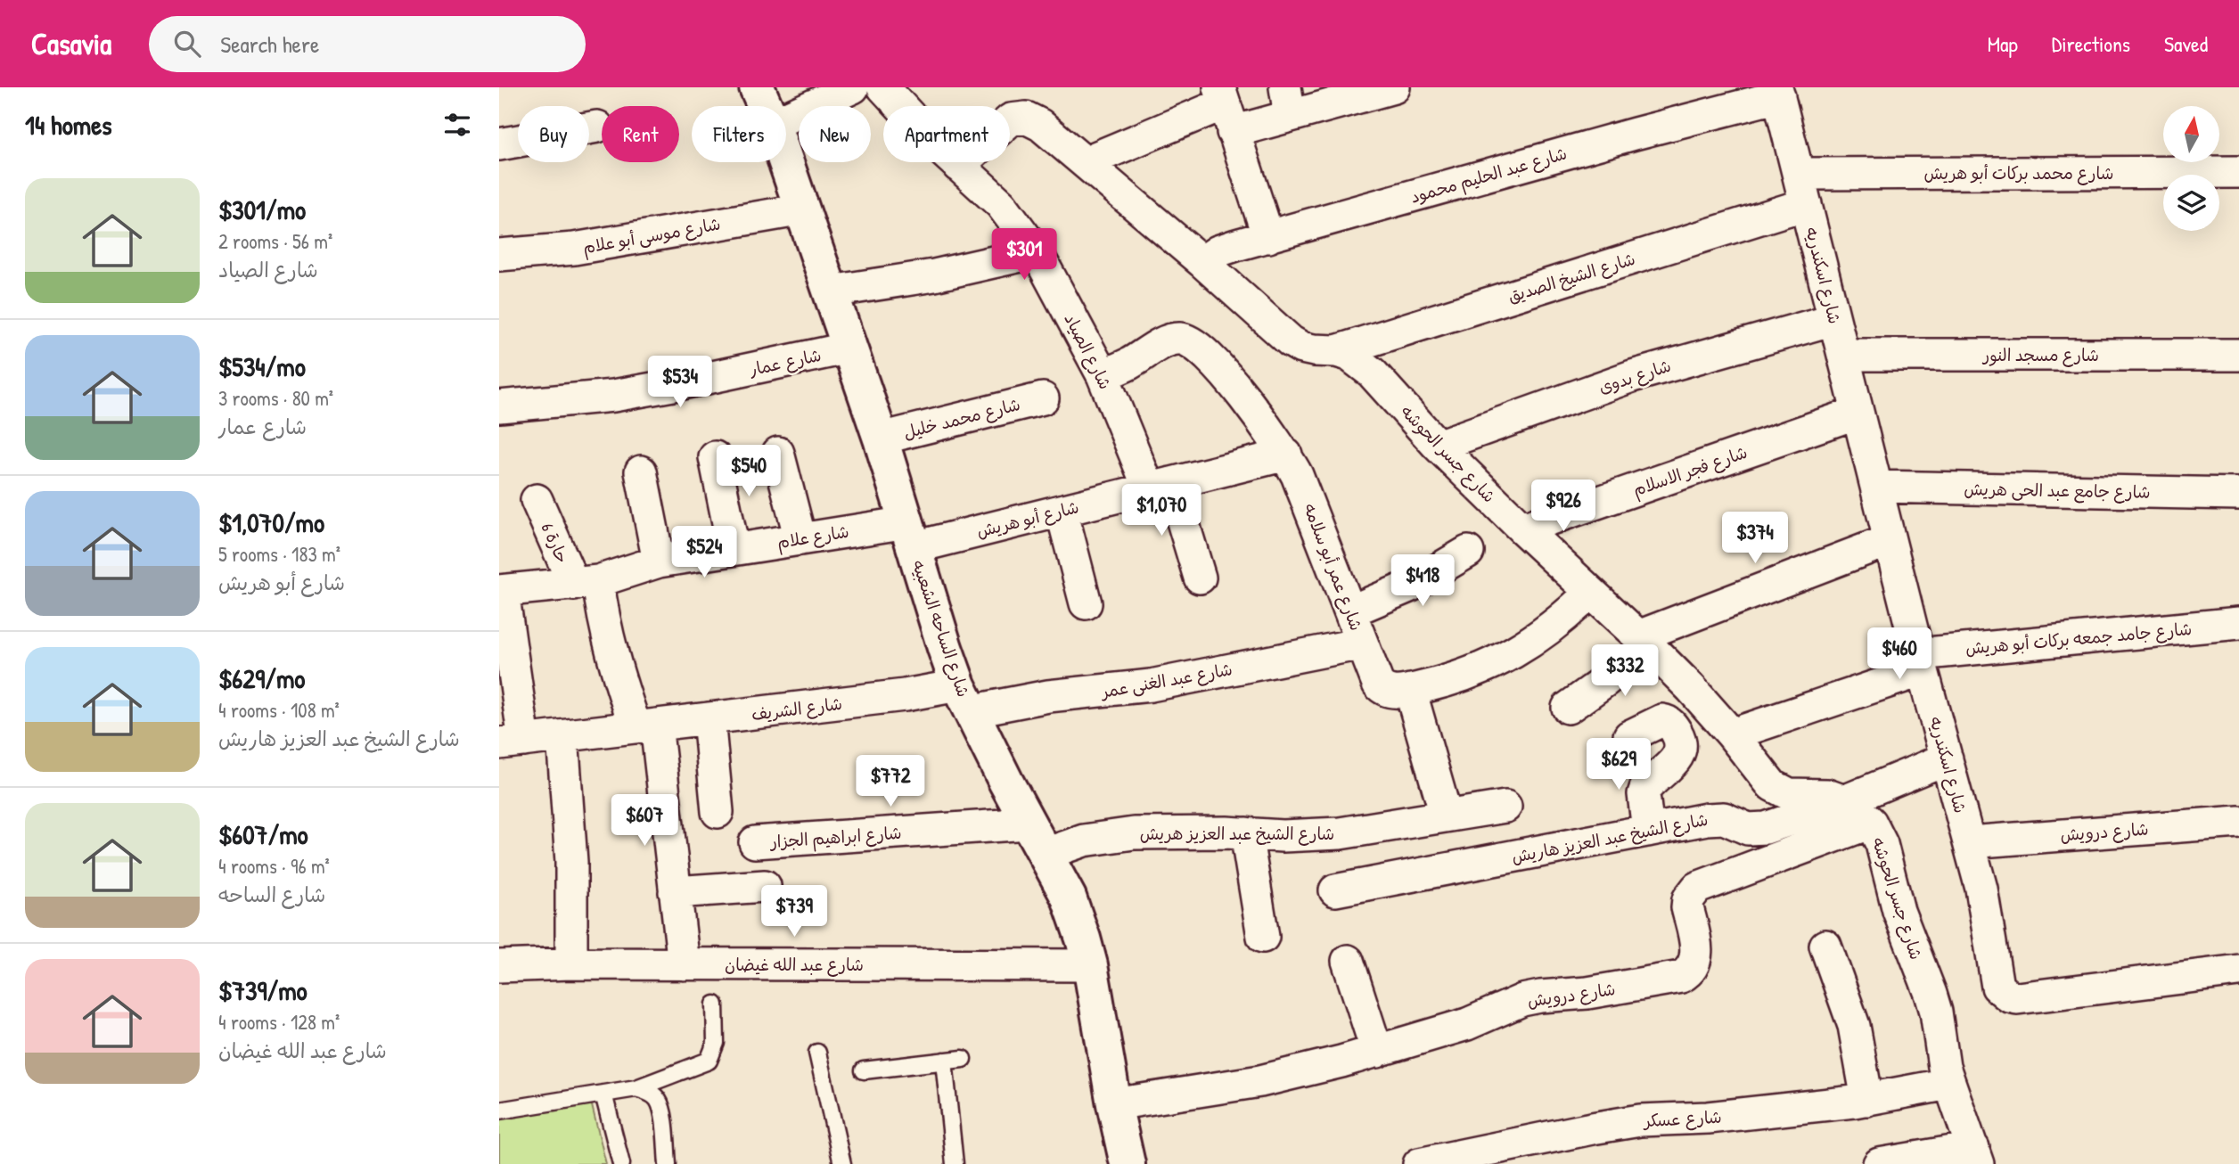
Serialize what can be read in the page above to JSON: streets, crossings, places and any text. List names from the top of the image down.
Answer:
{
  "streets": {
    "main road": ["شارع الساحه الشعبيه"],
    "street": [
      "شارع محمد بركات أبو هريش",
      "شارع عبد الحليم محمود",
      "شارع موسى أبو علام",
      "شارع اسكندريه",
      "شارع الشيخ الصديق",
      "شارع الصياد",
      "شارع مسجد النور",
      "شارع عمار",
      "شارع بدوى",
      "شارع محمد خليل",
      "شارع جسر الحوشه",
      "شارع فجر الاسلام",
      "شارع جامع عبد الحى هريش",
      "شارع أبو هريش",
      "شارع علام",
      "حارة 6",
      "شارع عمر أبو سلامه",
      "شارع جامد جمعه بركات أبو هريش",
      "شارع عبد الغنى عمر",
      "شارع الشريف",
      "شارع درويش",
      "شارع الشيخ عبد العزيز هريش",
      "شارع ابراهيم الجزار",
      "شارع الشيخ عبد العزيز هاريش",
      "شارع عبد الله غيضان",
      "شارع عسكر"
    ]
  },
  "crossings": [
    ["شارع محمد بركات أبو هريش", "شارع اسكندريه"],
    ["شارع عبد الحليم محمود", "شارع اسكندريه"],
    ["شارع عبد الحليم محمود", "شارع جسر الحوشه"],
    ["شارع موسى أبو علام", "شارع الساحه الشعبيه"],
    ["شارع اسكندريه", "شارع الشيخ الصديق"],
    ["شارع اسكندريه", "شارع مسجد النور"],
    ["شارع اسكندريه", "شارع بدوى"],
    ["شارع اسكندريه", "شارع فجر الاسلام"],
    ["شارع اسكندريه", "شارع جامع عبد الحى هريش"],
    ["شارع اسكندريه", "شارع جامد جمعه بركات أبو هريش"],
    ["شارع اسكندريه", "شارع درويش"],
    ["شارع اسكندريه", "شارع الشيخ عبد العزيز هاريش"],
    ["شارع الشيخ الصديق", "شارع جسر الحوشه"],
    ["شارع الصياد", "شارع جسر الحوشه"],
    ["شارع الصياد", "شارع أبو هريش"],
    ["شارع الصياد", "شارع عمر أبو سلامه"],
    ["شارع عمار", "شارع الساحه الشعبيه"],
    ["شارع بدوى", "شارع جسر الحوشه"],
    ["شارع محمد خليل", "شارع الساحه الشعبيه"],
    ["شارع جسر الحوشه", "شارع فجر الاسلام"],
    ["شارع جسر الحوشه", "شارع عمر أبو سلامه"],
    ["شارع جسر الحوشه", "شارع جامد جمعه بركات أبو هريش"],
    ["شارع جسر الحوشه", "شارع درويش"],
    ["شارع جسر الحوشه", "شارع الشيخ عبد العزيز هاريش"],
    ["شارع جسر الحوشه", "شارع عسكر"],
    ["شارع أبو هريش", "شارع علام"],
    ["شارع أبو هريش", "شارع عمر أبو سلامه"],
    ["شارع أبو هريش", "شارع الساحه الشعبيه"],
    ["شارع علام", "حارة 6"],
    ["شارع علام", "شارع الساحه الشعبيه"],
    ["شارع عمر أبو سلامه", "شارع عبد الغنى عمر"],
    ["شارع الساحه الشعبيه", "شارع عبد الغنى عمر"],
    ["شارع الساحه الشعبيه", "شارع الشريف"],
    ["شارع الساحه الشعبيه", "شارع درويش"],
    ["شارع الساحه الشعبيه", "شارع الشيخ عبد العزيز هريش"],
    ["شارع الساحه الشعبيه", "شارع ابراهيم الجزار"],
    ["شارع الساحه الشعبيه", "شارع عبد الله غيضان"],
    ["شارع عبد الغنى عمر", "شارع الشريف"]
  ],
  "north": "top",
  "page": {
    "header": "Casavia",
    "search": "Search here",
    "nav": ["Map", "Directions", "Saved"],
    "heading": "14 homes",
    "chip": [
      "Buy",
      "Rent",
      "Filters",
      "New",
      "Apartment"
    ],
    "list": [
      {
        "name": "$301/mo",
        "note": "2 rooms · 56 m² · شارع الصياد"
      },
      {
        "name": "$534/mo",
        "note": "3 rooms · 80 m² · شارع عمار"
      },
      {
        "name": "$1,070/mo",
        "note": "5 rooms · 183 m² · شارع أبو هريش"
      },
      {
        "name": "$629/mo",
        "note": "4 rooms · 108 m² · شارع الشيخ عبد العزيز هاريش"
      },
      {
        "name": "$607/mo",
        "note": "4 rooms · 96 m² · شارع الساحه"
      },
      {
        "name": "$739/mo",
        "note": "4 rooms · 128 m² · شارع عبد الله غيضان"
      }
    ],
    "price": [
      "$301",
      "$534",
      "$540",
      "$926",
      "$1,070",
      "$374",
      "$524",
      "$418",
      "$460",
      "$332",
      "$629",
      "$772",
      "$607",
      "$739"
    ]
  }
}
